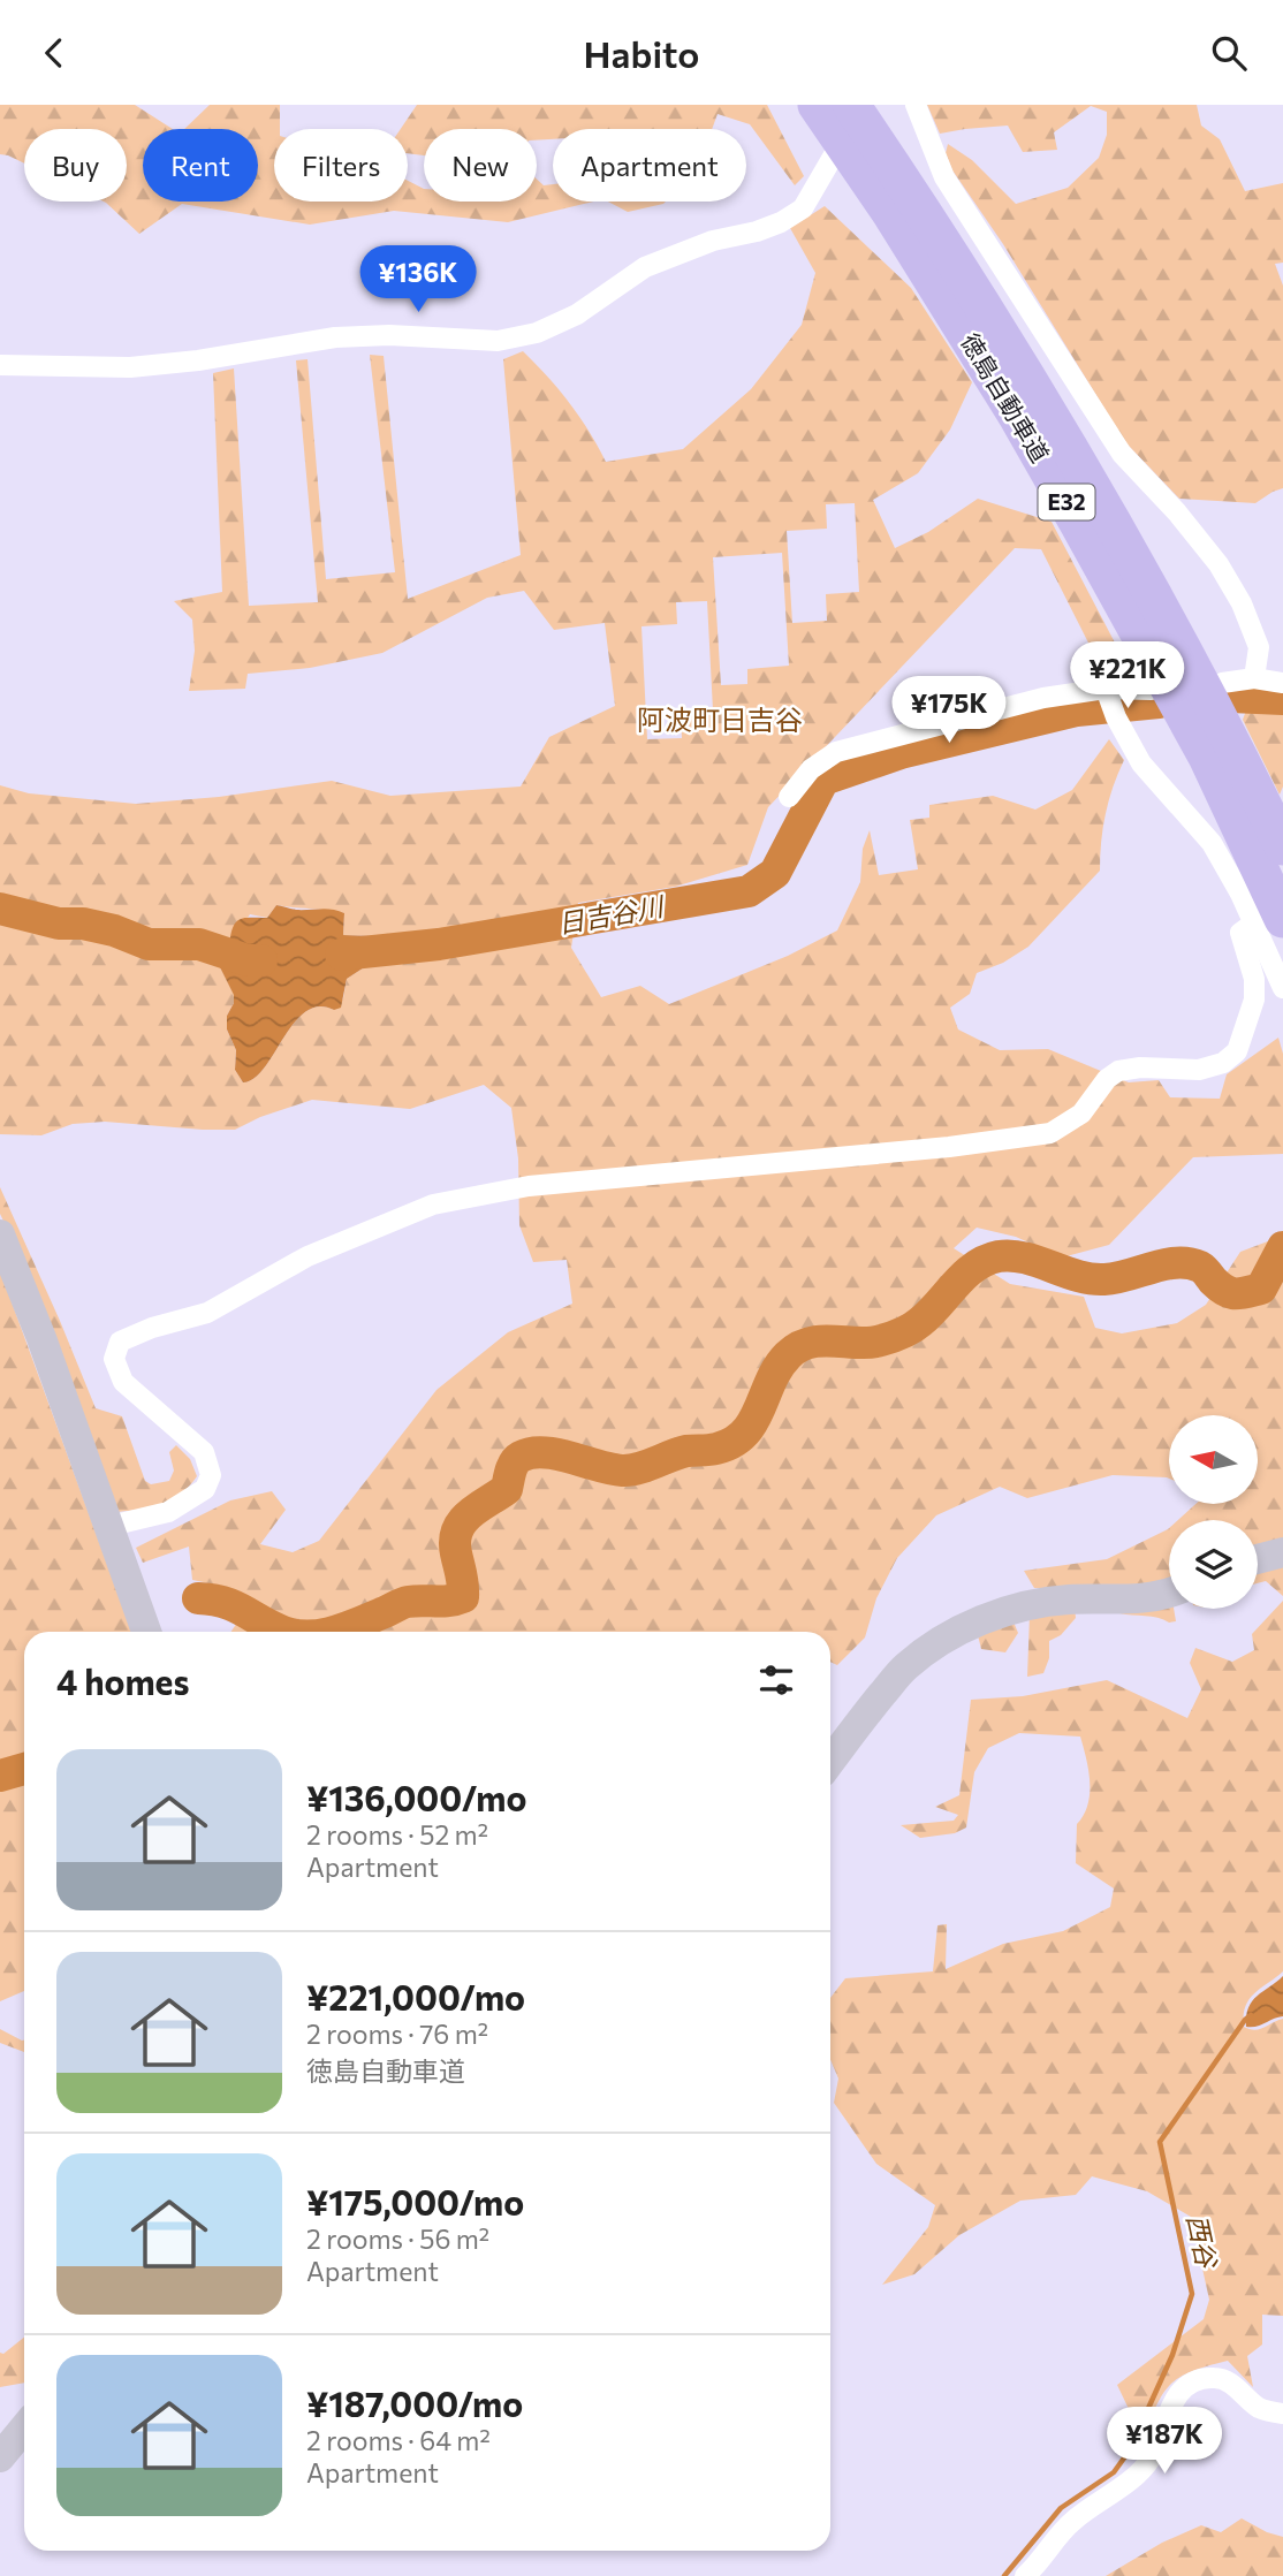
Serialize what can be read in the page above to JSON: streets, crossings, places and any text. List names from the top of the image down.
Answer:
{
  "streets": {
    "highway": ["徳島自動車道", "E32"]
  },
  "districts": ["阿波町日吉谷"],
  "water": ["日吉谷川", "西谷"],
  "north": "left",
  "page": {
    "header": "Habito",
    "chip": [
      "Buy",
      "Rent",
      "Filters",
      "New",
      "Apartment"
    ],
    "price": [
      "¥136K",
      "¥221K",
      "¥175K",
      "¥187K"
    ],
    "heading": "4 homes",
    "list": [
      {
        "name": "¥136,000/mo",
        "note": "2 rooms · 52 m² · Apartment"
      },
      {
        "name": "¥221,000/mo",
        "note": "2 rooms · 76 m² · 徳島自動車道"
      },
      {
        "name": "¥175,000/mo",
        "note": "2 rooms · 56 m² · Apartment"
      },
      {
        "name": "¥187,000/mo",
        "note": "2 rooms · 64 m² · Apartment"
      }
    ]
  }
}
